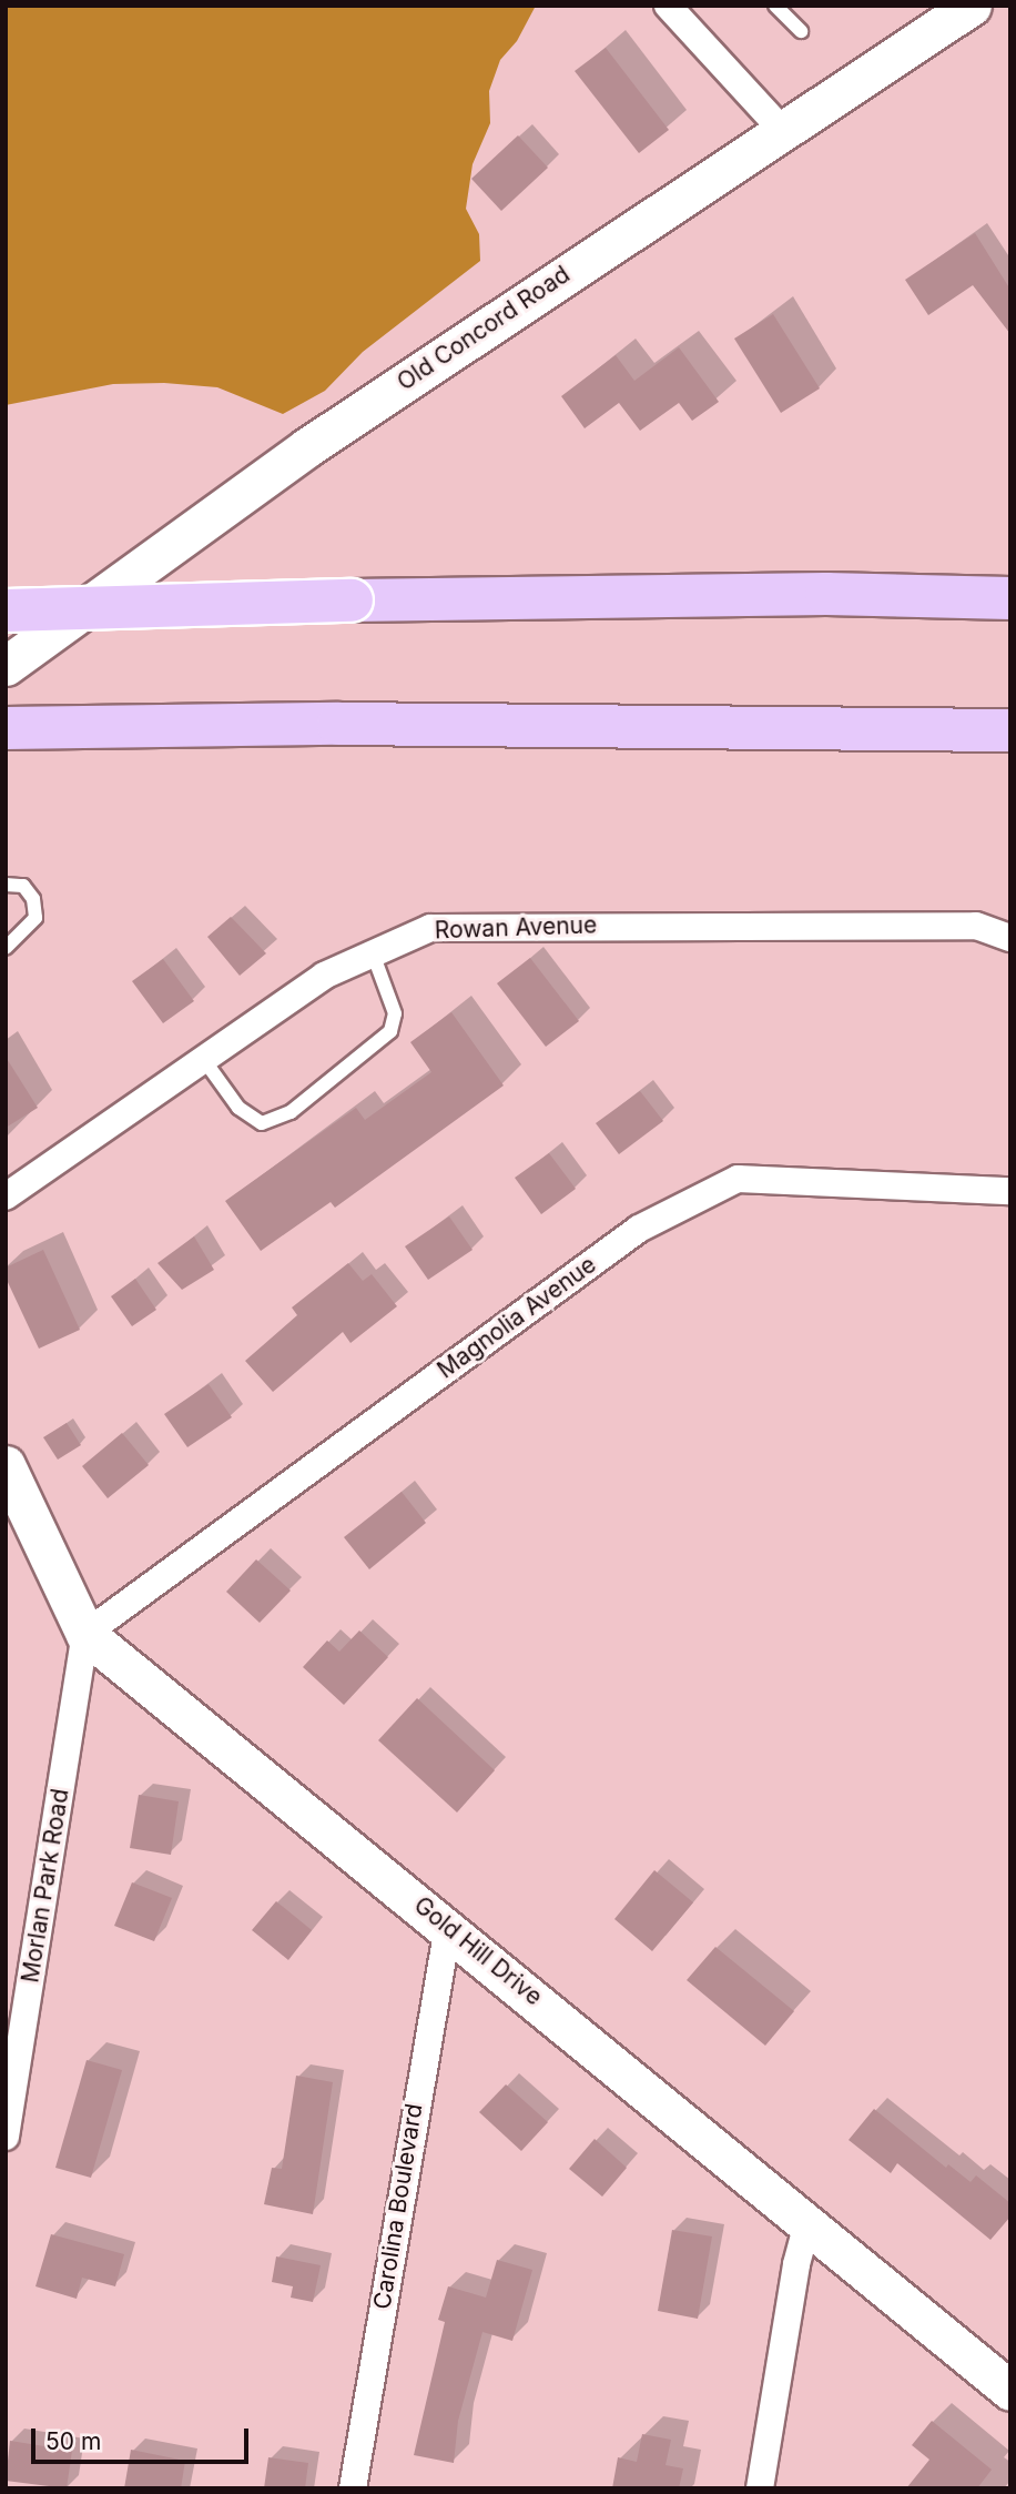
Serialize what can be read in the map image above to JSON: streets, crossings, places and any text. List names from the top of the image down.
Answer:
{
  "streets": {
    "street": [
      "Old Concord Road",
      "Rowan Avenue",
      "Magnolia Avenue",
      "Morlan Park Road",
      "Gold Hill Drive",
      "Carolina Boulevard"
    ]
  },
  "crossings": [
    ["Magnolia Avenue", "Morlan Park Road"],
    ["Magnolia Avenue", "Gold Hill Drive"],
    ["Morlan Park Road", "Gold Hill Drive"],
    ["Gold Hill Drive", "Carolina Boulevard"]
  ],
  "scale_bar": "50 m"
}
